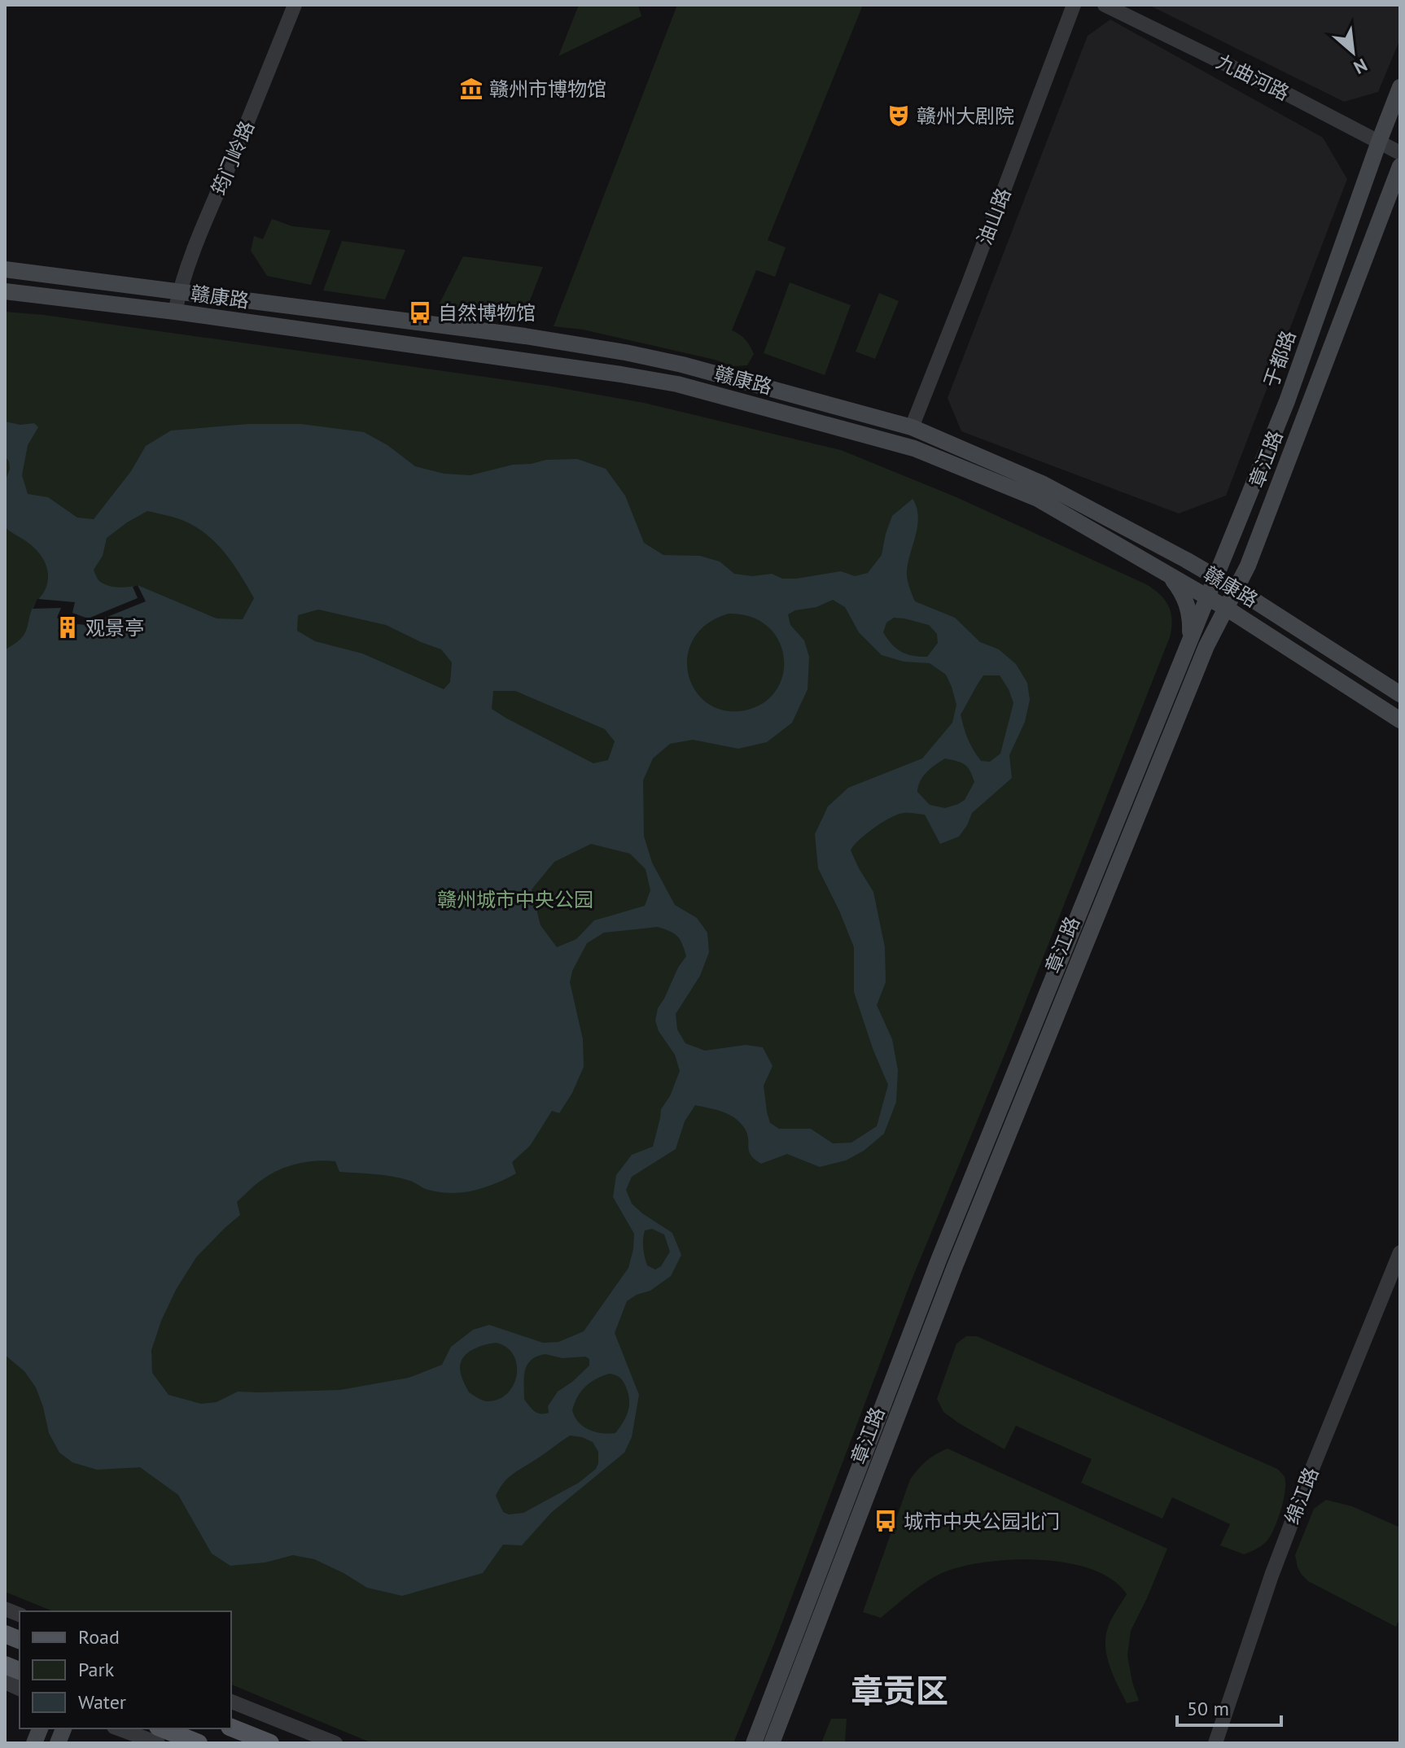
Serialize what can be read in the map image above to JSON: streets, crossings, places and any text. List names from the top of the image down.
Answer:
{
  "streets": {
    "main road": ["赣康路", "于都路", "章江路"],
    "street": [
      "九曲河路",
      "筠门岭路",
      "油山路",
      "绵江路"
    ]
  },
  "crossings": [
    ["九曲河路", "于都路"],
    ["筠门岭路", "赣康路"],
    ["油山路", "赣康路"],
    ["赣康路", "于都路"],
    ["赣康路", "章江路"],
    ["于都路", "章江路"]
  ],
  "districts": ["章贡区"],
  "parks": ["赣州城市中央公园"],
  "places": {
    "museum": ["赣州市博物馆"],
    "theatre": ["赣州大剧院"],
    "bus stop": ["自然博物馆", "城市中央公园北门"],
    "building": ["观景亭"]
  },
  "legend": ["Road", "Park", "Water"],
  "scale_bar": "50 m",
  "north": "bottom right"
}
